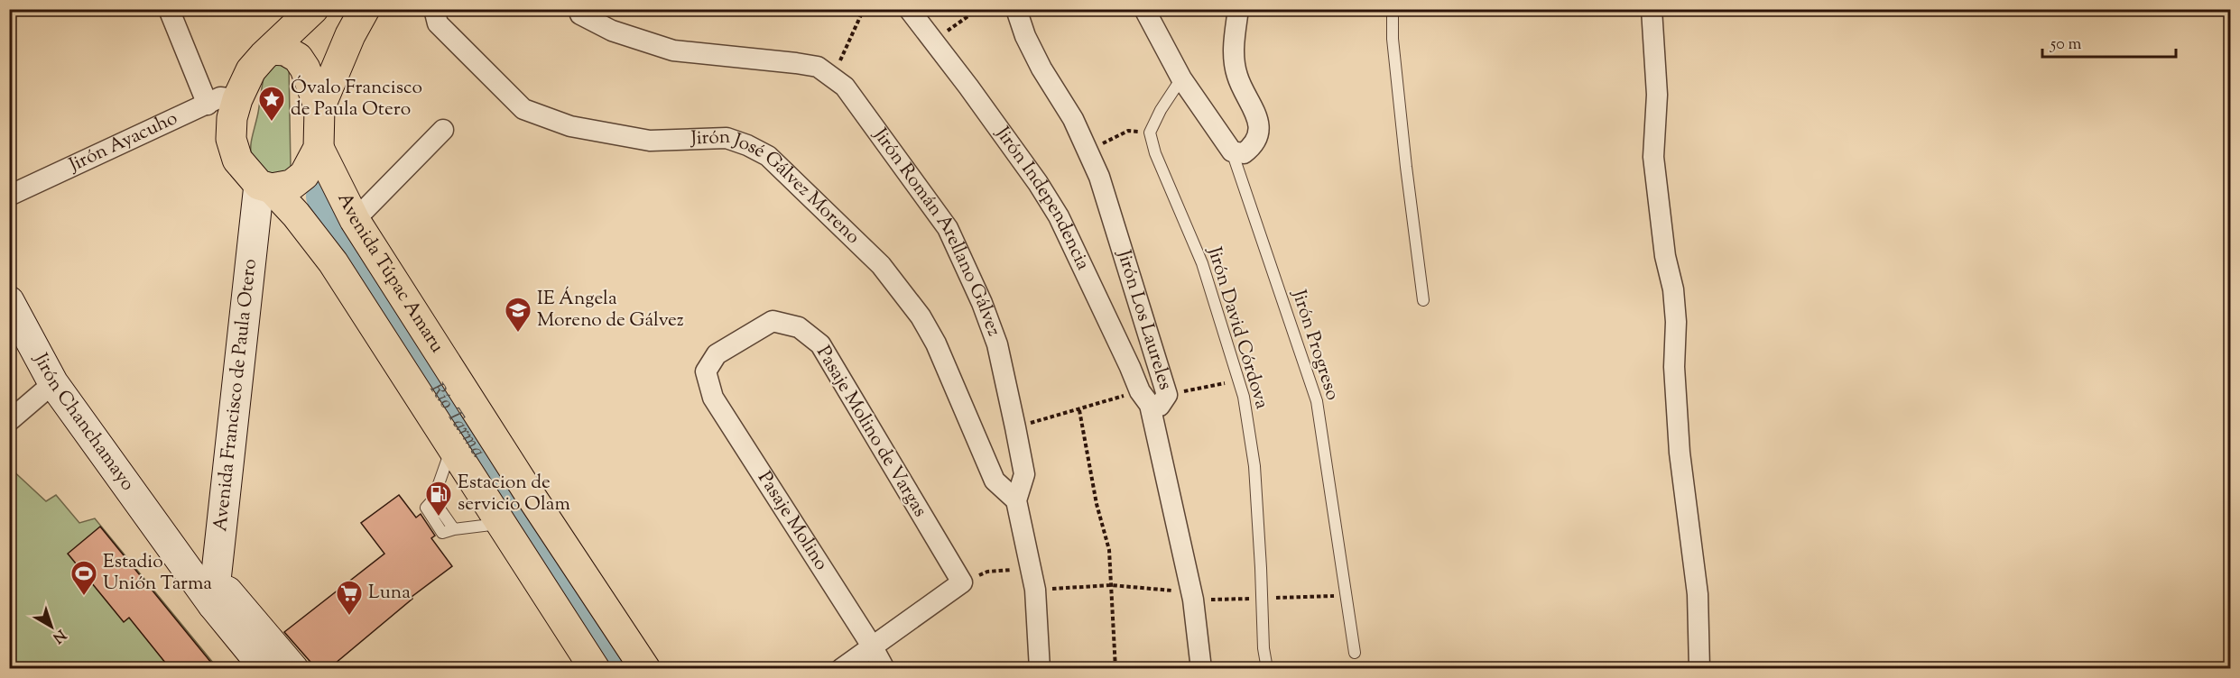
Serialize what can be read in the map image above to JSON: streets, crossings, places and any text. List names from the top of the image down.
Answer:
{
  "streets": {
    "highway": ["Avenida Túpac Amaru"],
    "main road": ["Avenida Francisco de Paula Otero", "Jirón Chanchamayo"],
    "street": [
      "Jirón Ayacuho",
      "Jirón José Gálvez Moreno",
      "Jirón Independencia",
      "Jirón Román Arellano Gálvez",
      "Jirón Los Laureles",
      "Pasaje Molino de Vargas",
      "Pasaje Molino"
    ],
    "lane": ["Jirón David Córdova", "Jirón Progreso"]
  },
  "crossings": [
    ["Jirón Ayacuho", "Avenida Túpac Amaru"],
    ["Jirón Ayacuho", "Avenida Francisco de Paula Otero"],
    ["Jirón José Gálvez Moreno", "Jirón Román Arellano Gálvez"],
    ["Jirón Independencia", "Jirón Los Laureles"],
    ["Avenida Túpac Amaru", "Avenida Francisco de Paula Otero"],
    ["Avenida Francisco de Paula Otero", "Jirón Chanchamayo"],
    ["Pasaje Molino de Vargas", "Pasaje Molino"]
  ],
  "water": ["Río Tarma"],
  "places": {
    "place": ["Óvalo Francisco de Paula Otero"],
    "school or university": ["IE Ángela Moreno de Gálvez"],
    "fuel station": ["Estacion de servicio Olam"],
    "sports": ["Estadio Unión Tarma"],
    "supermarket": ["Luna"]
  },
  "scale_bar": "50 m",
  "north": "bottom right"
}
